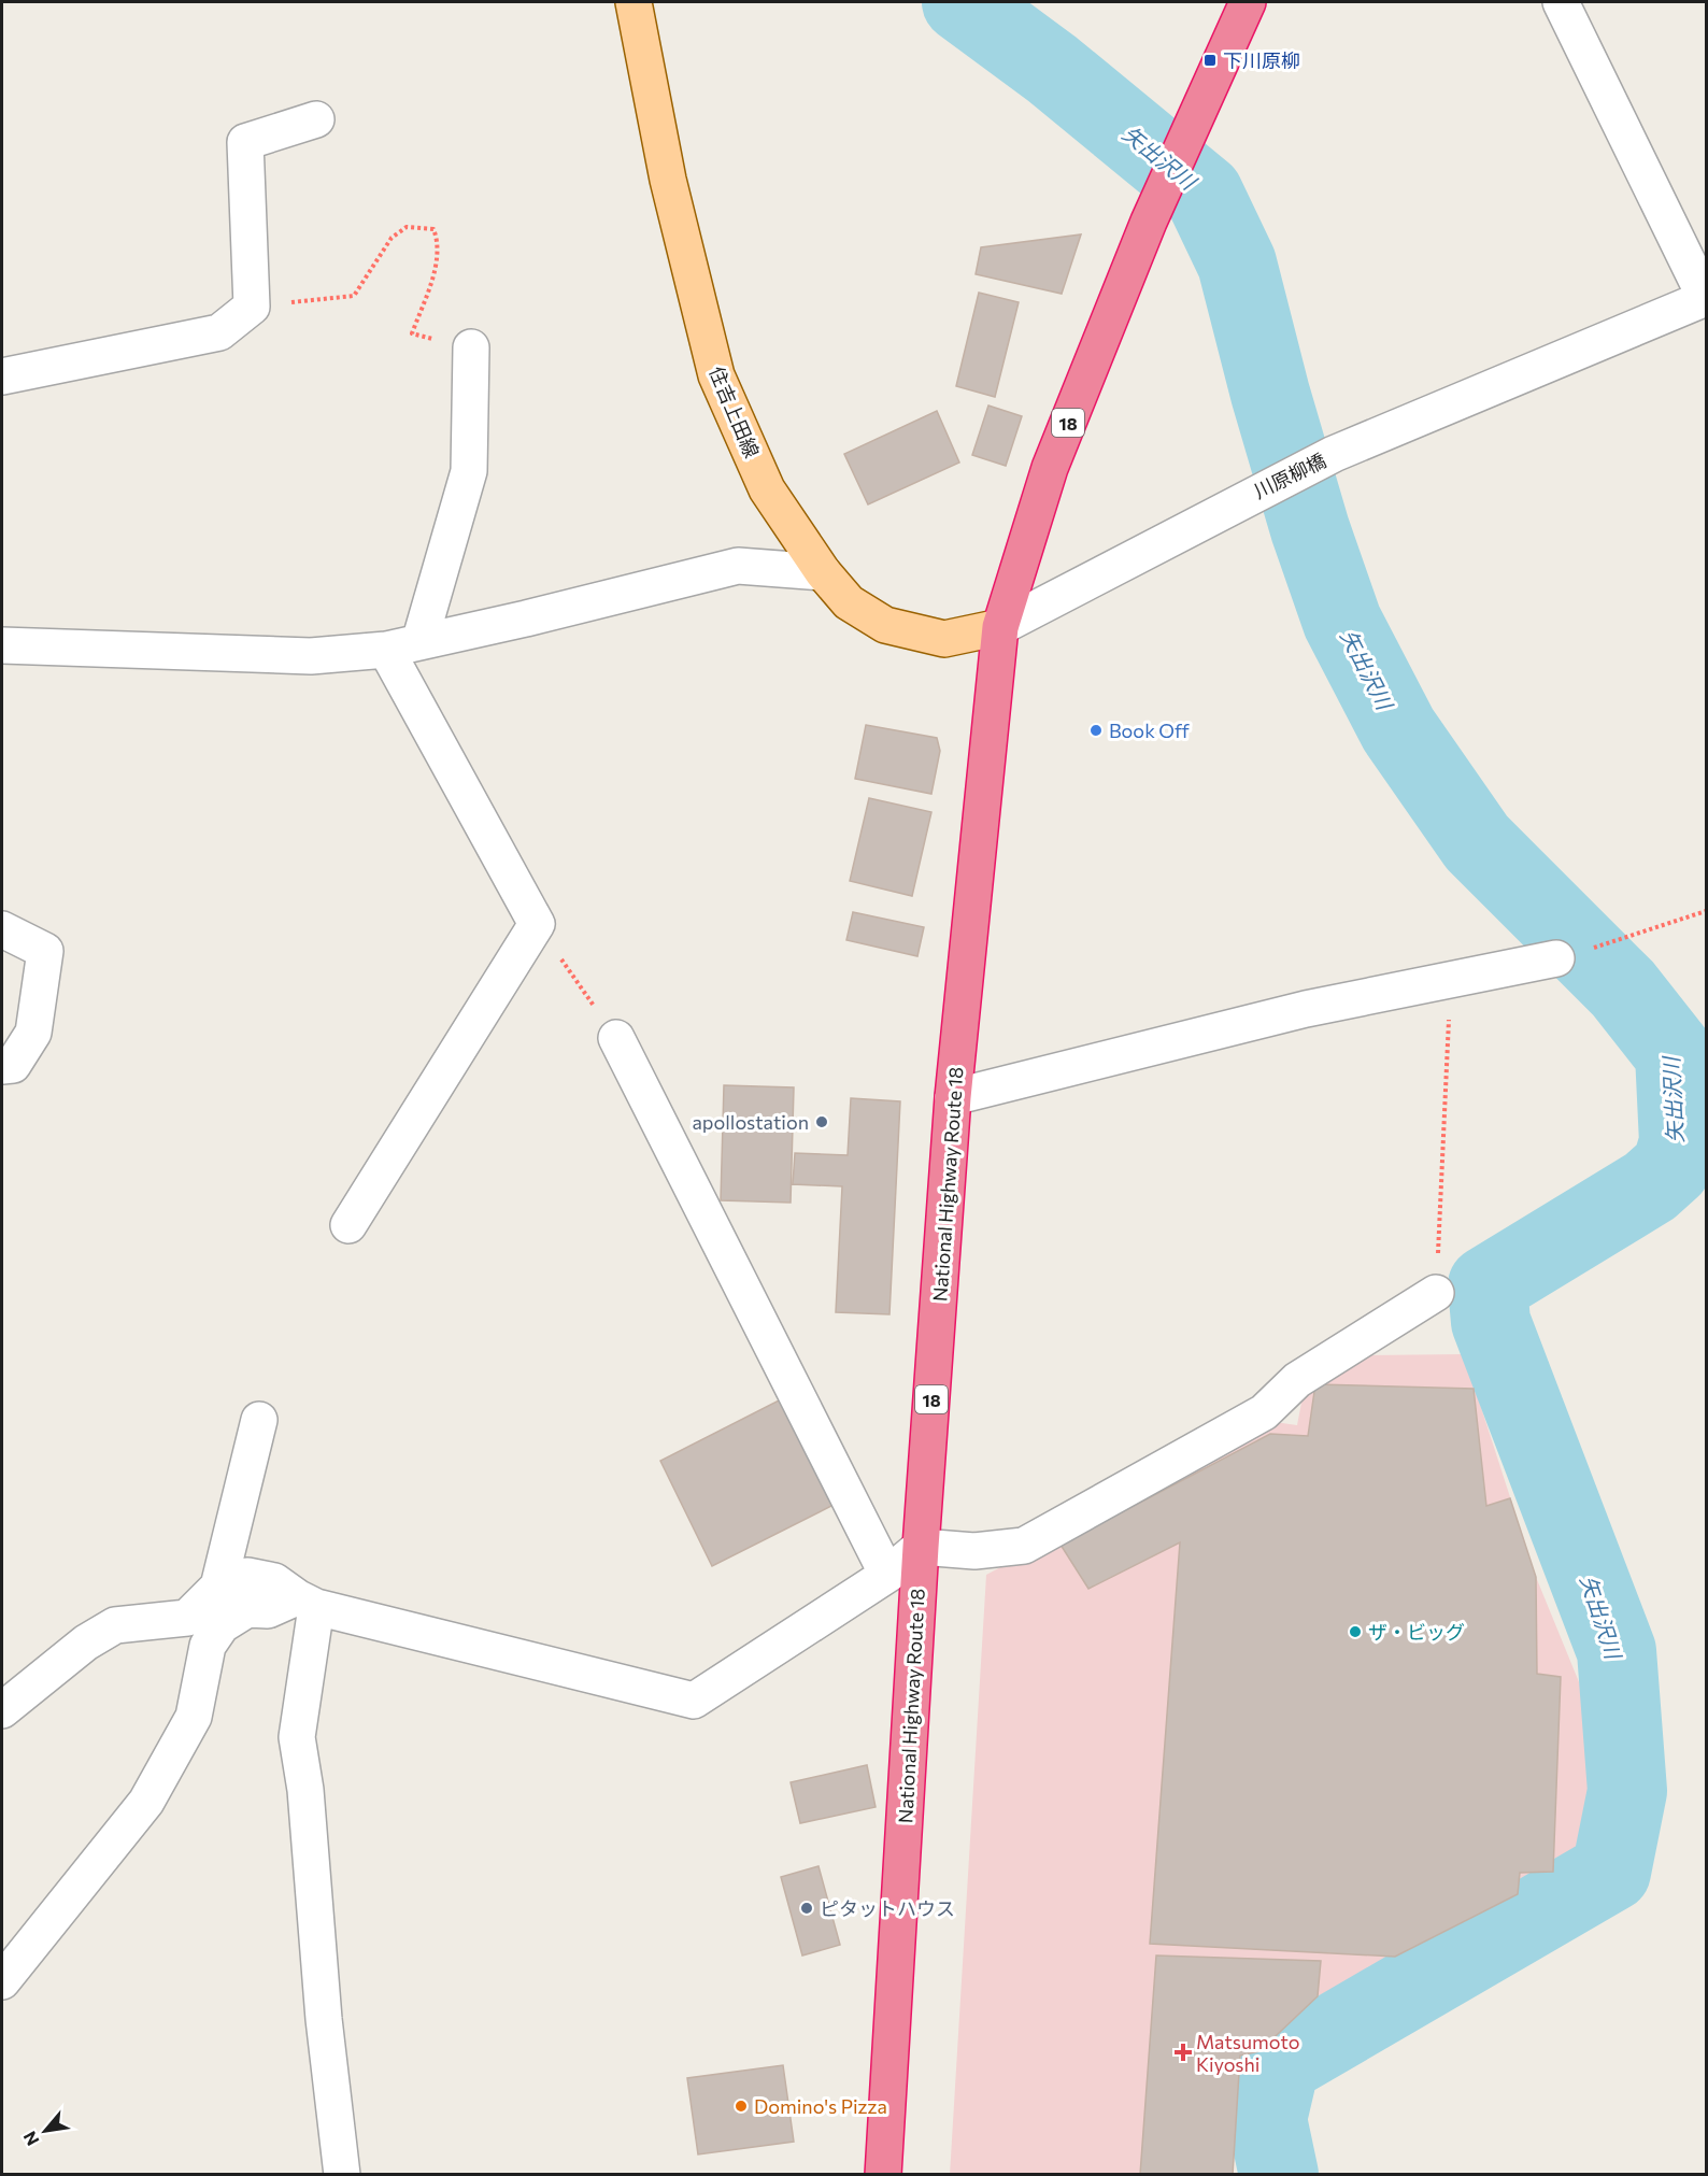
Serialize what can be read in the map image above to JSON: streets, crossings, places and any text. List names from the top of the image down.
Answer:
{
  "streets": {
    "highway": ["18", "National Highway Route 18"],
    "main road": ["住吉上田線"],
    "street": ["川原柳橋"]
  },
  "crossings": [
    ["住吉上田線", "川原柳橋"],
    ["住吉上田線", "National Highway Route 18"],
    ["川原柳橋", "National Highway Route 18"]
  ],
  "water": ["矢出沢川"],
  "places": {
    "transit": ["下川原柳"],
    "other": [
      "Book Off",
      "apollostation",
      "ザ・ビッグ",
      "ピタットハウス",
      "Domino's Pizza"
    ],
    "health": ["Matsumoto Kiyoshi"]
  },
  "north": "bottom left"
}
